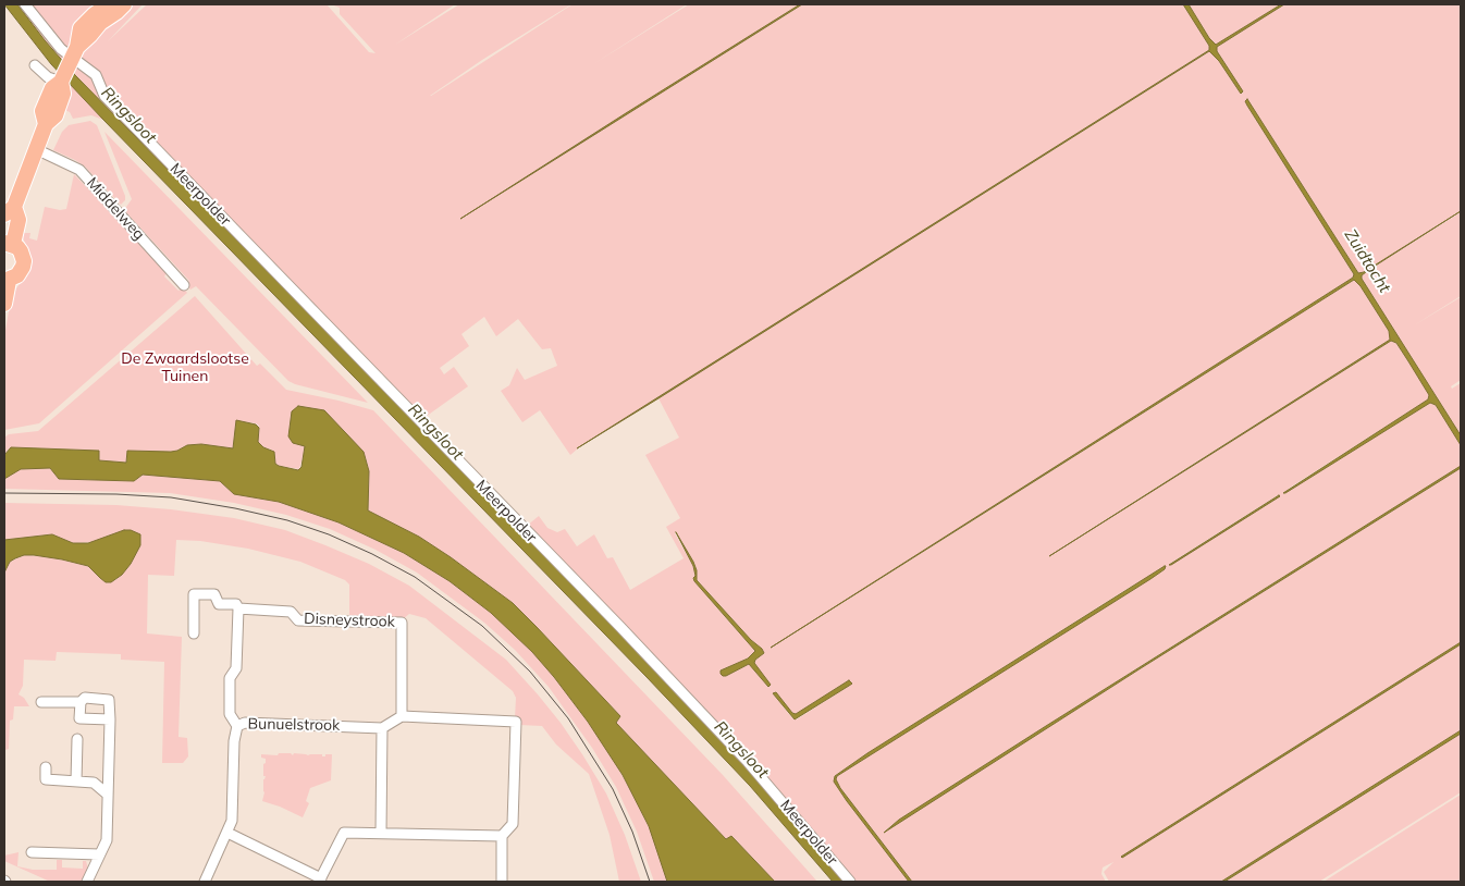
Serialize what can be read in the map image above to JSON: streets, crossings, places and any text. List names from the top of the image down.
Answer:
{
  "streets": {
    "street": [
      "Meerpolder",
      "Middelweg",
      "Disneystrook",
      "Bunuelstrook"
    ]
  },
  "water": ["Ringsloot", "Zuidtocht"],
  "parks": ["De Zwaardslootse Tuinen"]
}
